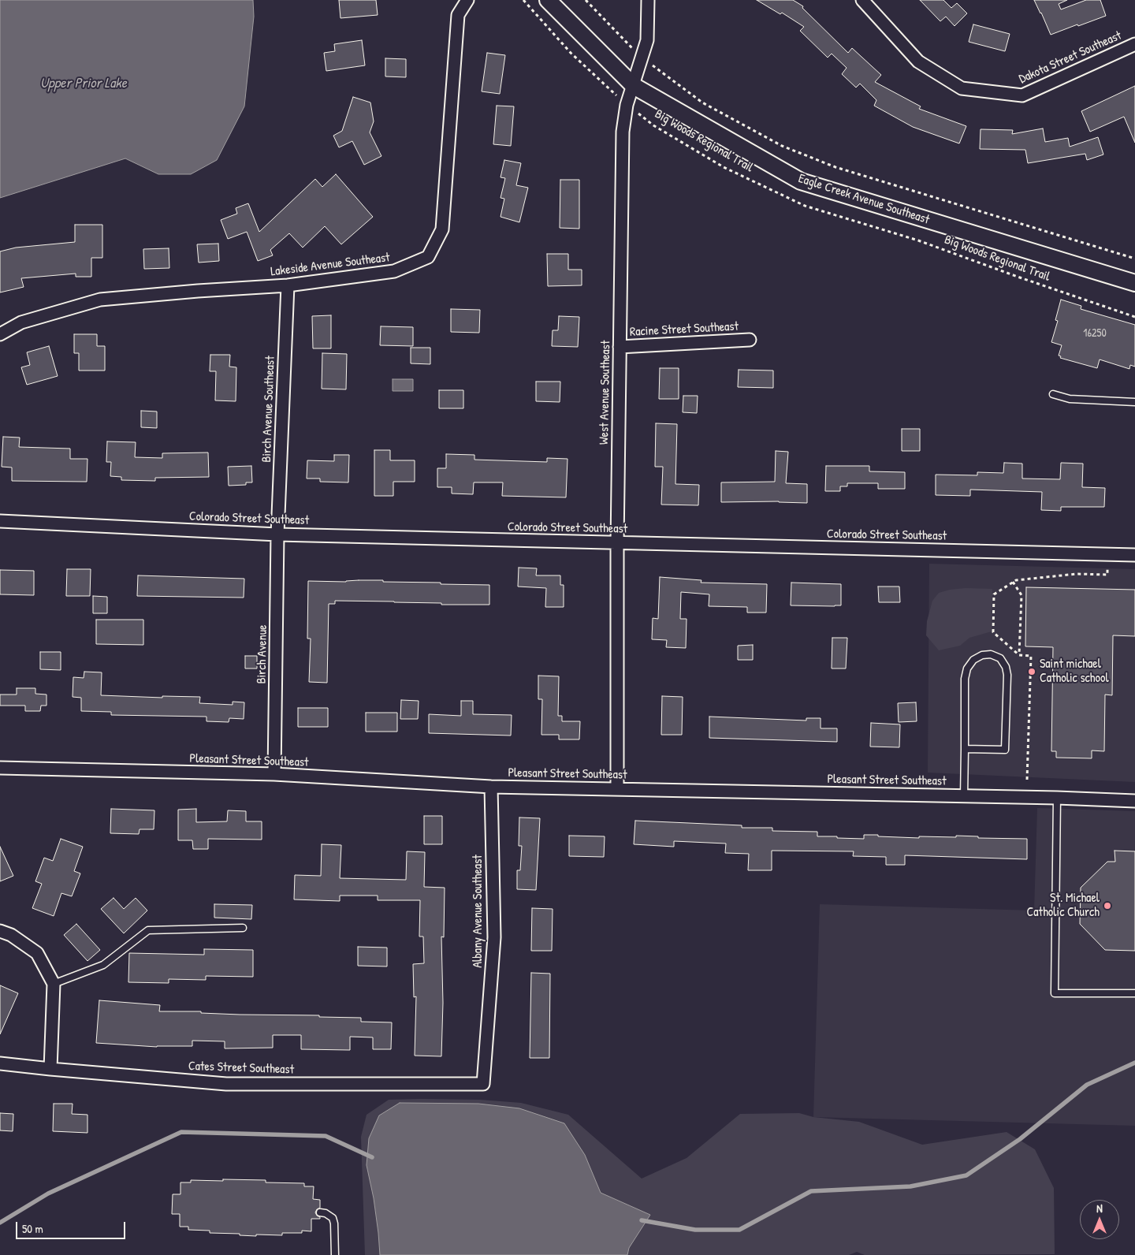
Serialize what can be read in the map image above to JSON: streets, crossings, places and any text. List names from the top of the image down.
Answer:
{
  "streets": {
    "main road": ["Eagle Creek Avenue Southeast"],
    "street": [
      "Dakota Street Southeast",
      "Lakeside Avenue Southeast",
      "Racine Street Southeast",
      "West Avenue Southeast",
      "Birch Avenue Southeast",
      "Colorado Street Southeast",
      "Birch Avenue",
      "Pleasant Street Southeast",
      "Albany Avenue Southeast",
      "Cates Street Southeast"
    ],
    "path": ["Big Woods Regional Trail"]
  },
  "crossings": [
    ["Big Woods Regional Trail", "West Avenue Southeast"],
    ["Eagle Creek Avenue Southeast", "West Avenue Southeast"],
    ["Lakeside Avenue Southeast", "Birch Avenue Southeast"],
    ["Racine Street Southeast", "West Avenue Southeast"],
    ["West Avenue Southeast", "Colorado Street Southeast"],
    ["West Avenue Southeast", "Pleasant Street Southeast"],
    ["Birch Avenue Southeast", "Colorado Street Southeast"],
    ["Birch Avenue Southeast", "Birch Avenue"],
    ["Colorado Street Southeast", "Birch Avenue"],
    ["Birch Avenue", "Pleasant Street Southeast"],
    ["Pleasant Street Southeast", "Albany Avenue Southeast"],
    ["Albany Avenue Southeast", "Cates Street Southeast"]
  ],
  "water": ["Upper Prior Lake"],
  "places": ["Saint michael Catholic school", "St. Michael Catholic Church"],
  "house_numbers": ["16250"],
  "scale_bar": "50 m",
  "north": "top"
}
